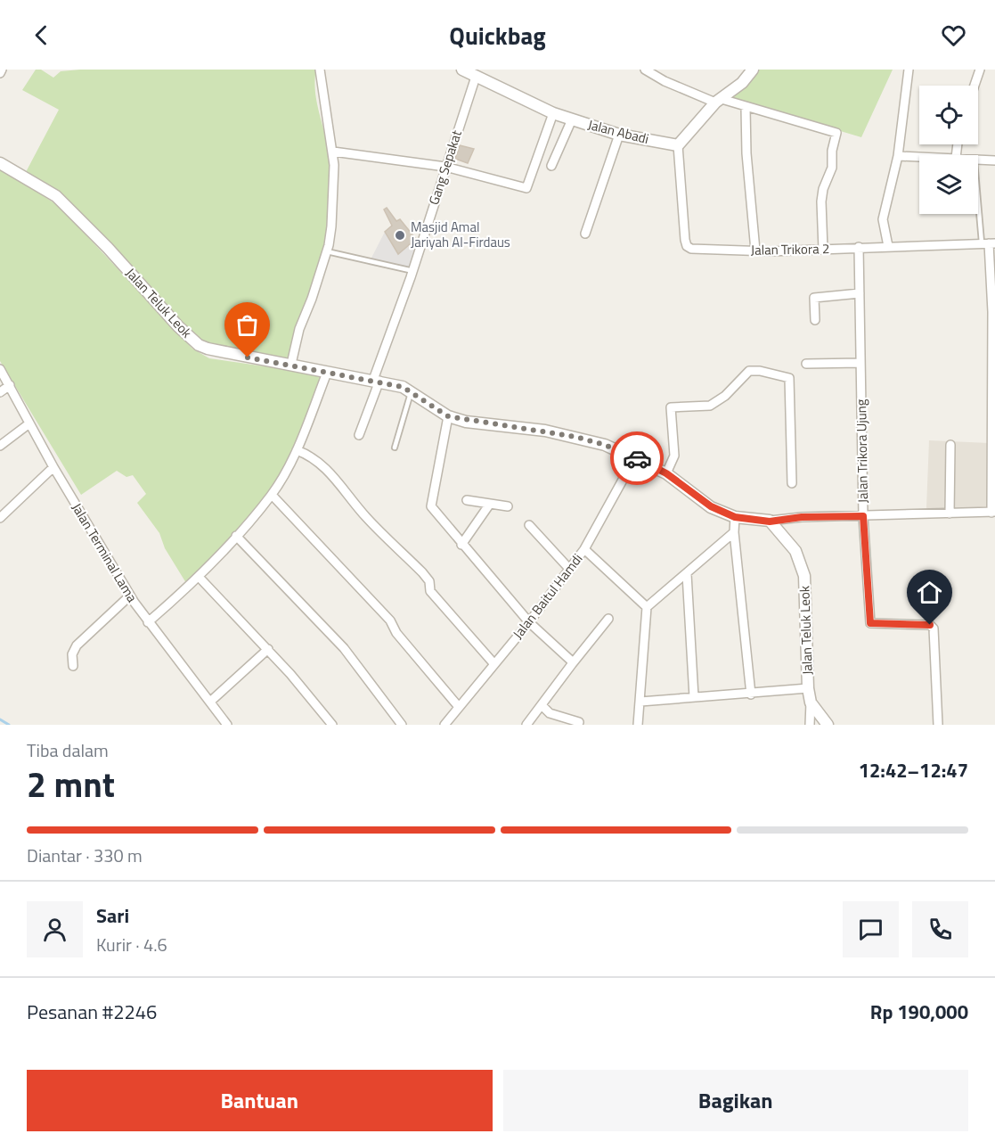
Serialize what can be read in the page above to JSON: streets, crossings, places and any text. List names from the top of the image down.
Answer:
{
  "streets": {
    "street": [
      "Jalan Abadi",
      "Gang Sepakat",
      "Jalan Trikora 2",
      "Jalan Teluk Leok",
      "Jalan Trikora Ujung",
      "Jalan Terminal Lama",
      "Jalan Baitul Hamdi"
    ]
  },
  "crossings": [
    ["Jalan Abadi", "Gang Sepakat"],
    ["Jalan Abadi", "Jalan Trikora 2"],
    ["Gang Sepakat", "Jalan Teluk Leok"],
    ["Jalan Trikora 2", "Jalan Trikora Ujung"],
    ["Jalan Teluk Leok", "Jalan Baitul Hamdi"]
  ],
  "places": ["Masjid Amal Jariyah Al-Firdaus"],
  "page": {
    "header": "Quickbag",
    "heading": ["2 mnt", "Tiba dalam", "12:42–12:47"],
    "panel": [
      "Sari",
      "Kurir · 4.6",
      "Pesanan #2246",
      "Rp 190,000"
    ],
    "bar": "Diantar · 330 m",
    "buttons": ["Bantuan", "Bagikan"]
  }
}
